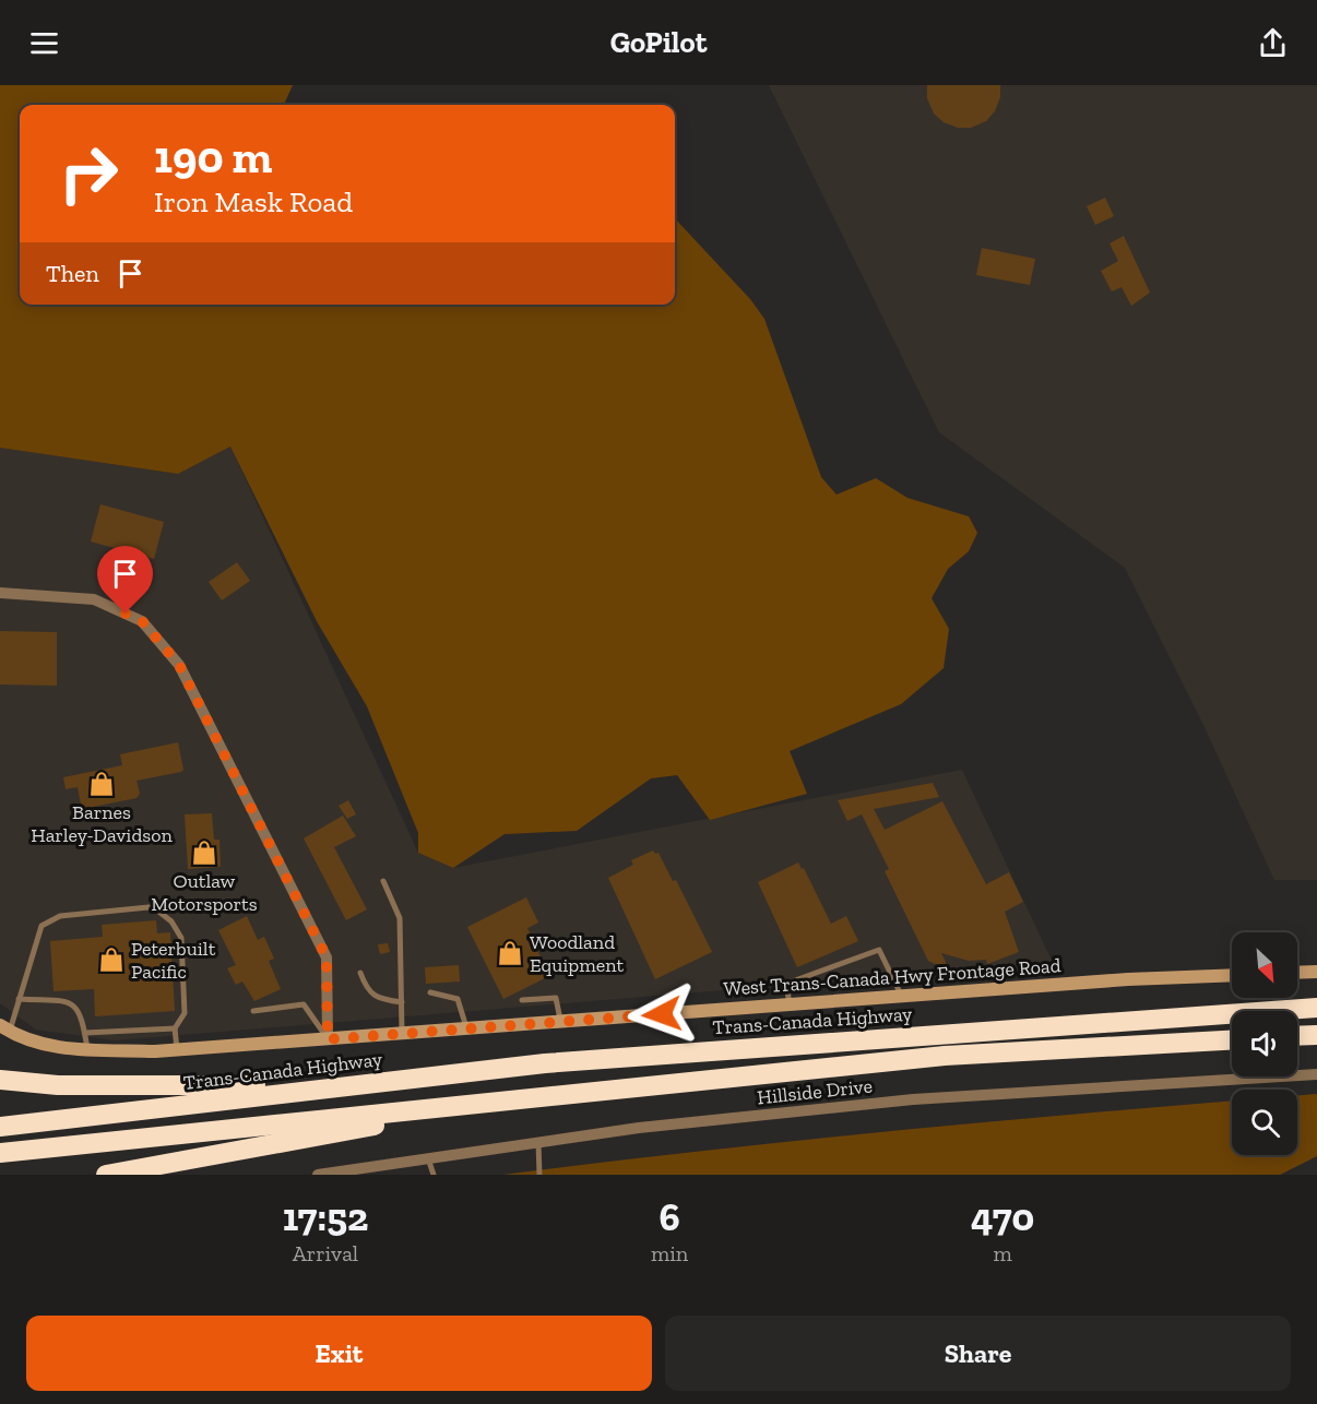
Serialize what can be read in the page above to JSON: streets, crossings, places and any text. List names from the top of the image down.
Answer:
{
  "streets": {
    "highway": ["Trans-Canada Highway"],
    "street": ["West Trans-Canada Hwy Frontage Road", "Hillside Drive"]
  },
  "places": {
    "shop": [
      "Barnes Harley-Davidson",
      "Outlaw Motorsports",
      "Woodland Equipment",
      "Peterbuilt Pacific"
    ]
  },
  "north": "bottom right",
  "page": {
    "header": "GoPilot",
    "turn": ["190 m", "Iron Mask Road"],
    "then": "Then",
    "eta": [
      "17:52",
      "Arrival",
      "6",
      "min",
      "470",
      "m"
    ],
    "buttons": ["Exit", "Share"]
  }
}
